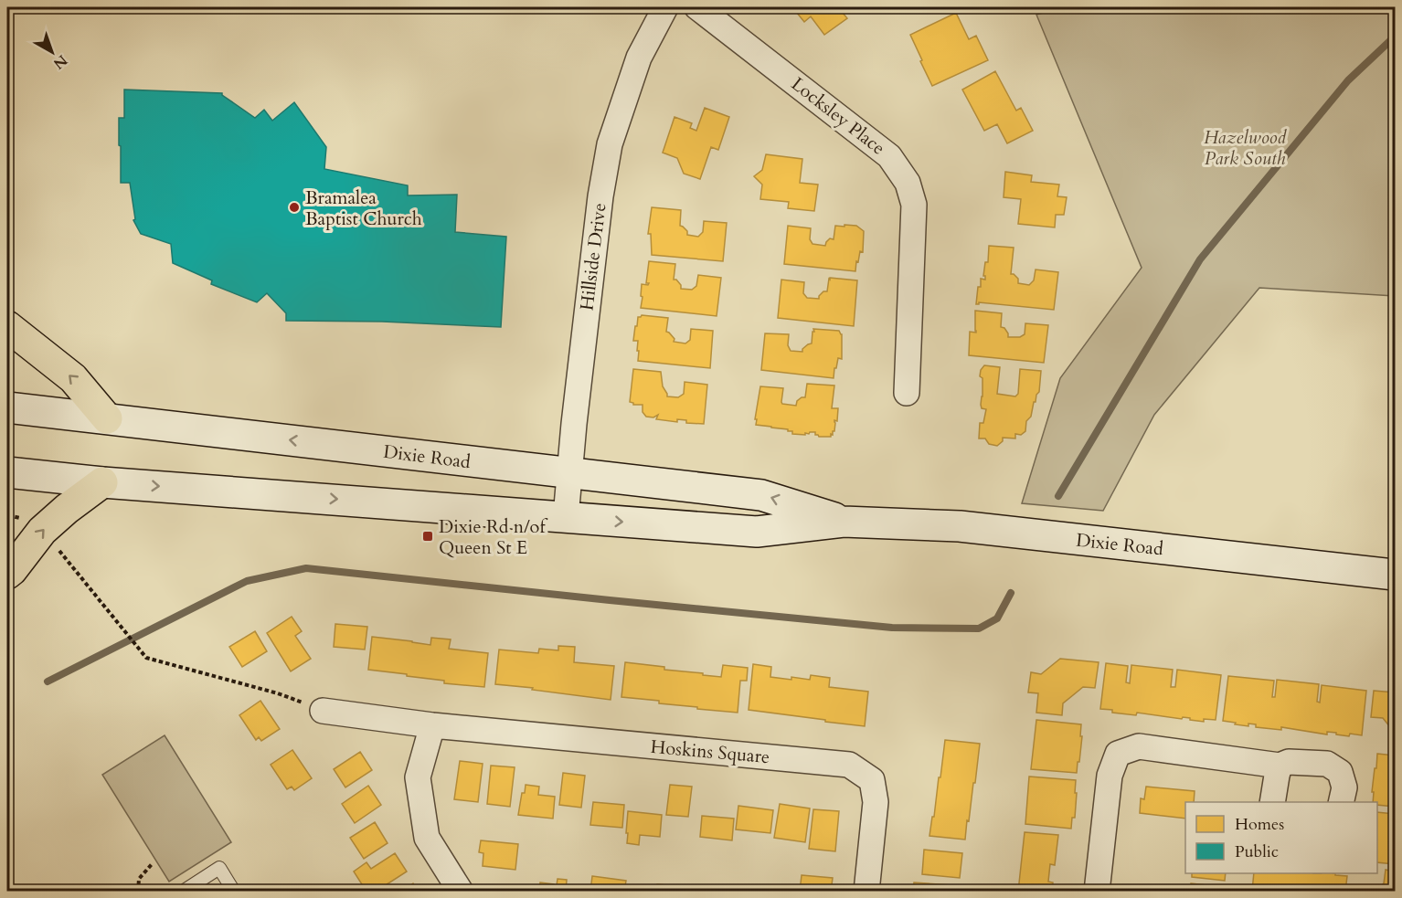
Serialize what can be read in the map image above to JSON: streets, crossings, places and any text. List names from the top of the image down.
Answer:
{
  "streets": {
    "main road": ["Dixie Road"],
    "street": ["Locksley Place", "Hillside Drive", "Hoskins Square"]
  },
  "crossings": [
    ["Hillside Drive", "Dixie Road"]
  ],
  "parks": ["Hazelwood Park South"],
  "places": {
    "other": ["Bramalea Baptist Church"],
    "transit": ["Dixie Rd n/of Queen St E"]
  },
  "legend": ["Homes", "Public"],
  "north": "bottom right"
}
